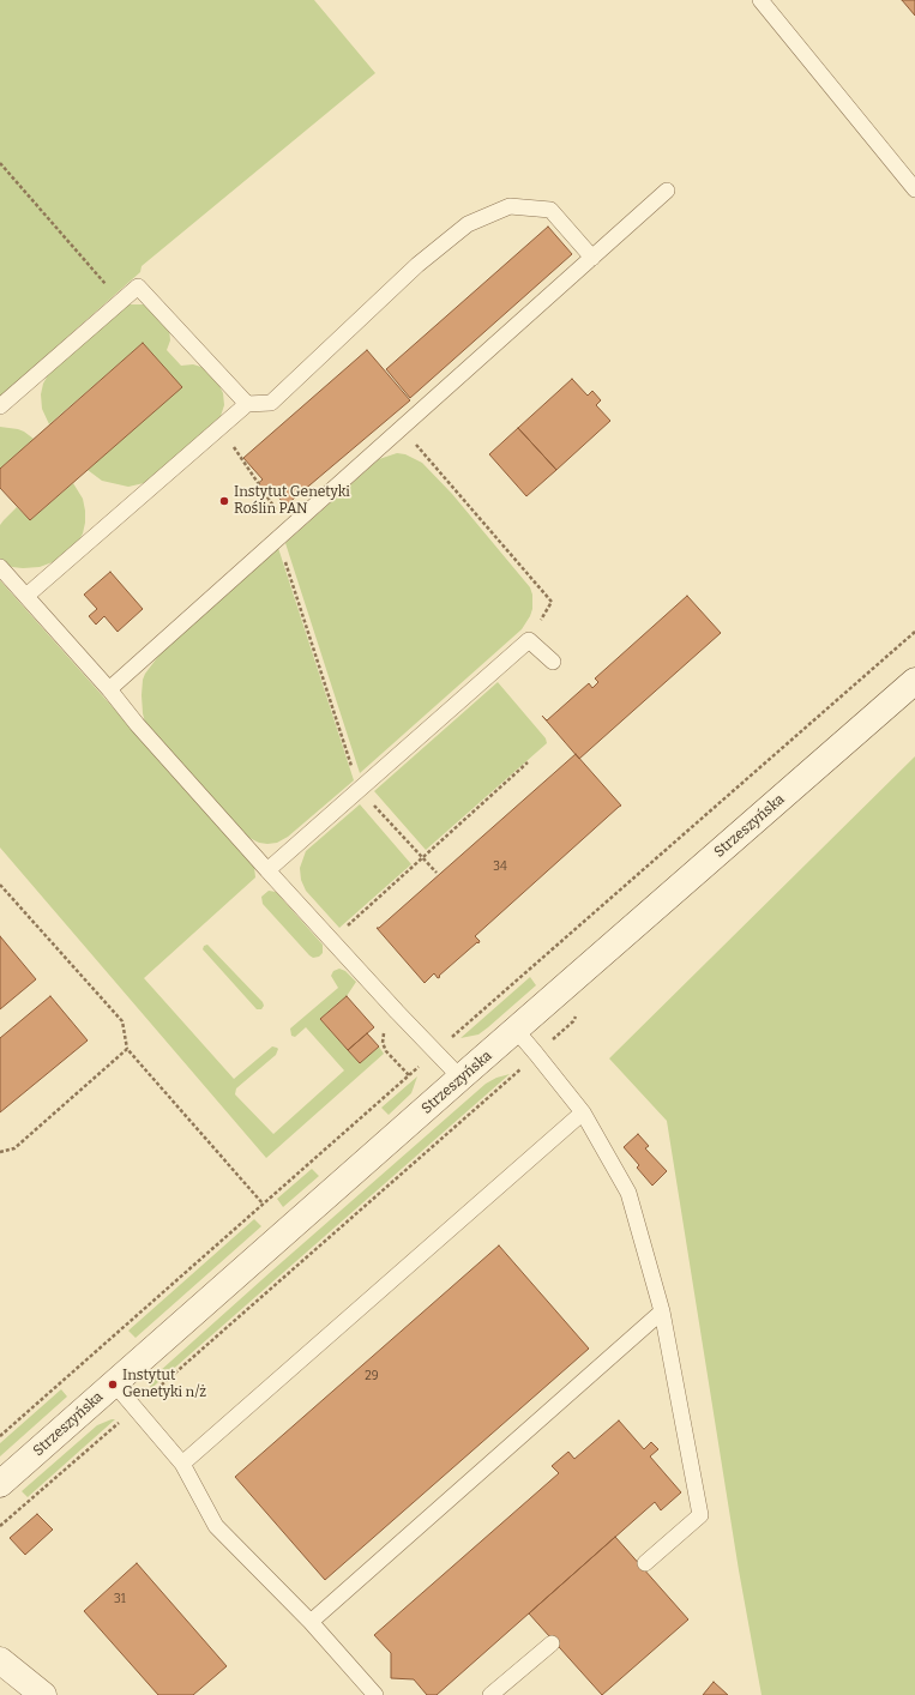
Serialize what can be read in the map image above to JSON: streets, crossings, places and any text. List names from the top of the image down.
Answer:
{
  "streets": {
    "street": ["Strzeszyńska"]
  },
  "places": ["Instytut Genetyki Roślin PAN", "Instytut Genetyki n/ż"],
  "house_numbers": ["34", "29", "31"]
}
